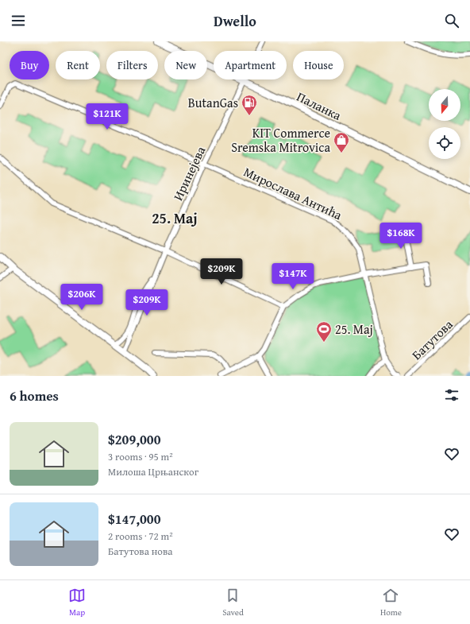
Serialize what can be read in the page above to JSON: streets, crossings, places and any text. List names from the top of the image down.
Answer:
{
  "streets": {
    "main road": ["Паланка"],
    "street": ["Иринејева", "Мирослава Антића", "Батутова"]
  },
  "crossings": [
    ["Паланка", "Иринејева"],
    ["Иринејева", "Мирослава Антића"]
  ],
  "districts": ["25. Мај"],
  "places": {
    "fuel station": ["ButanGas"],
    "shop": ["KIT Commerce Sremska Mitrovica"],
    "sports": ["25. Maj"]
  },
  "north": "bottom",
  "page": {
    "header": "Dwello",
    "chip": [
      "Buy",
      "Rent",
      "Filters",
      "New",
      "Apartment",
      "House"
    ],
    "price": [
      "$121K",
      "$168K",
      "$209K",
      "$147K",
      "$206K",
      "$209K"
    ],
    "heading": "6 homes",
    "list": [
      {
        "name": "$209,000",
        "note": "3 rooms · 95 m² · Милоша Црњанског"
      },
      {
        "name": "$147,000",
        "note": "2 rooms · 72 m² · Батутова нова"
      }
    ],
    "tabs": ["Map", "Saved", "Home"]
  }
}
